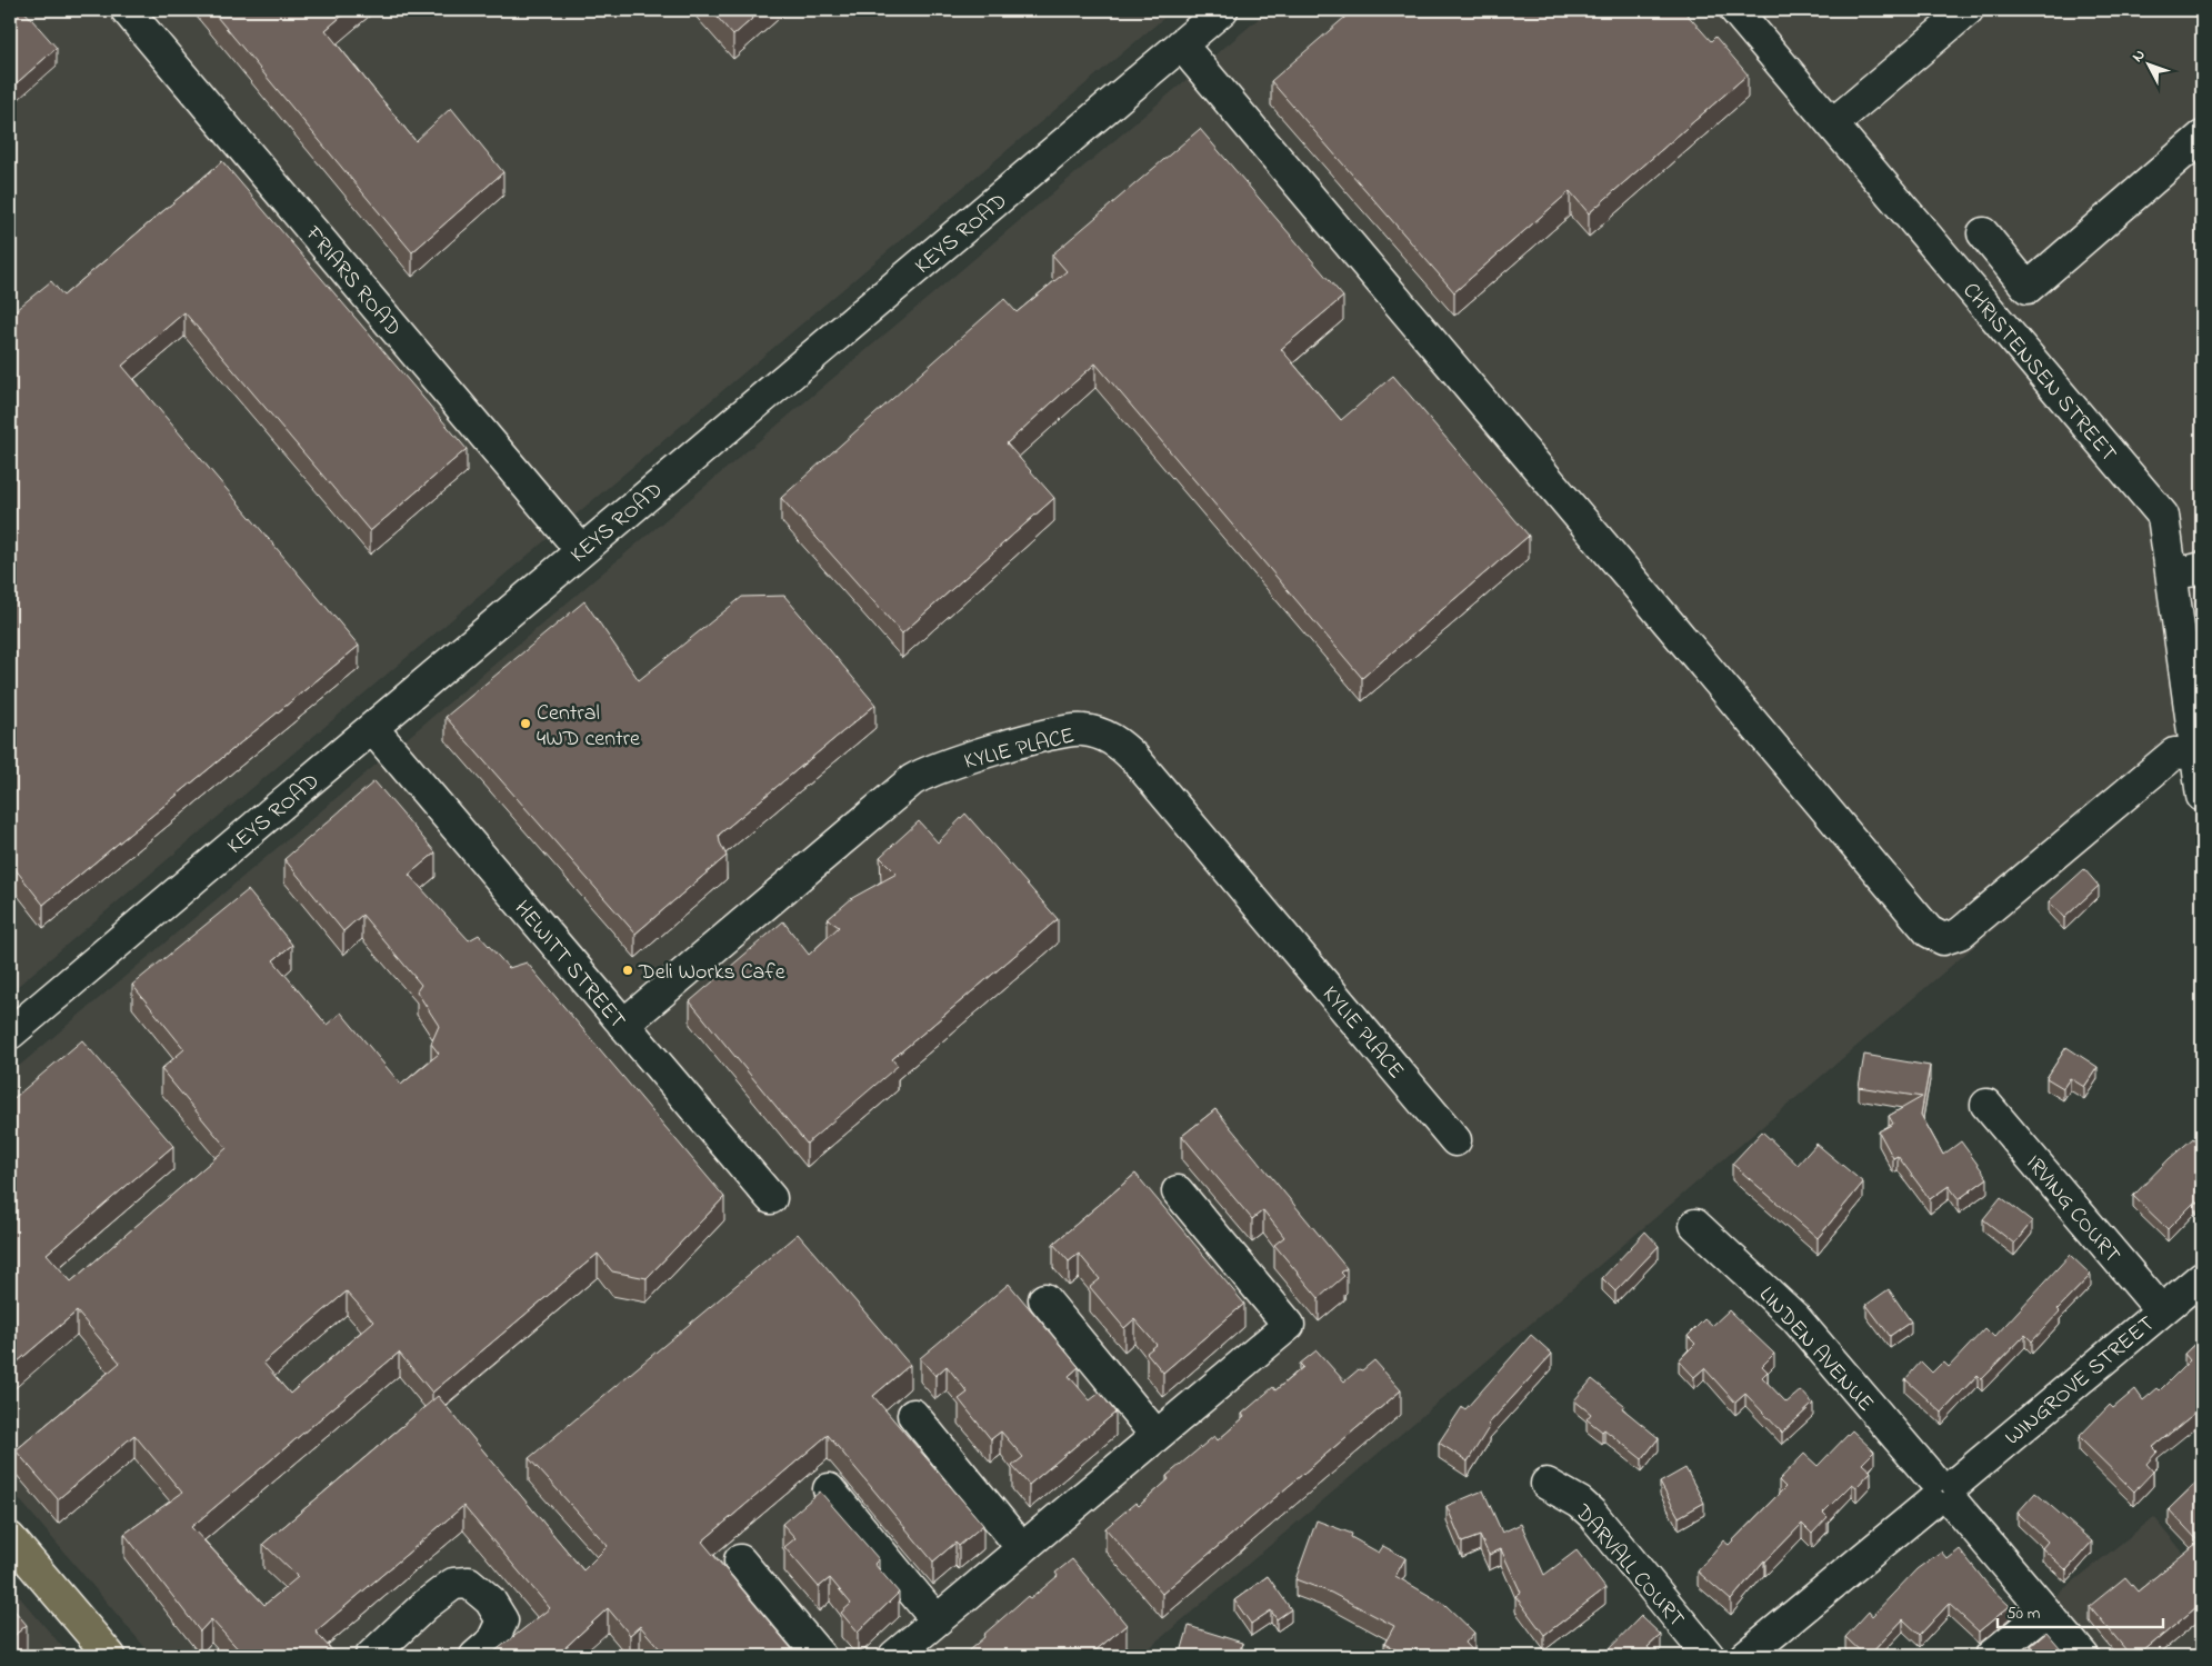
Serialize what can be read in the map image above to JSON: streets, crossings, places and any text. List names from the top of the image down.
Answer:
{
  "streets": {
    "street": [
      "KEYS ROAD",
      "FRIARS ROAD",
      "CHRISTENSEN STREET",
      "KYLIE PLACE",
      "HEWITT STREET",
      "IRVING COURT",
      "LINDEN AVENUE",
      "WINGROVE STREET",
      "DARVALL COURT"
    ]
  },
  "crossings": [
    ["KEYS ROAD", "FRIARS ROAD"],
    ["KEYS ROAD", "HEWITT STREET"],
    ["KYLIE PLACE", "HEWITT STREET"],
    ["IRVING COURT", "WINGROVE STREET"],
    ["LINDEN AVENUE", "WINGROVE STREET"]
  ],
  "places": ["Central 4WD centre", "Deli Works Cafe"],
  "scale_bar": "50 m",
  "north": "top left"
}
